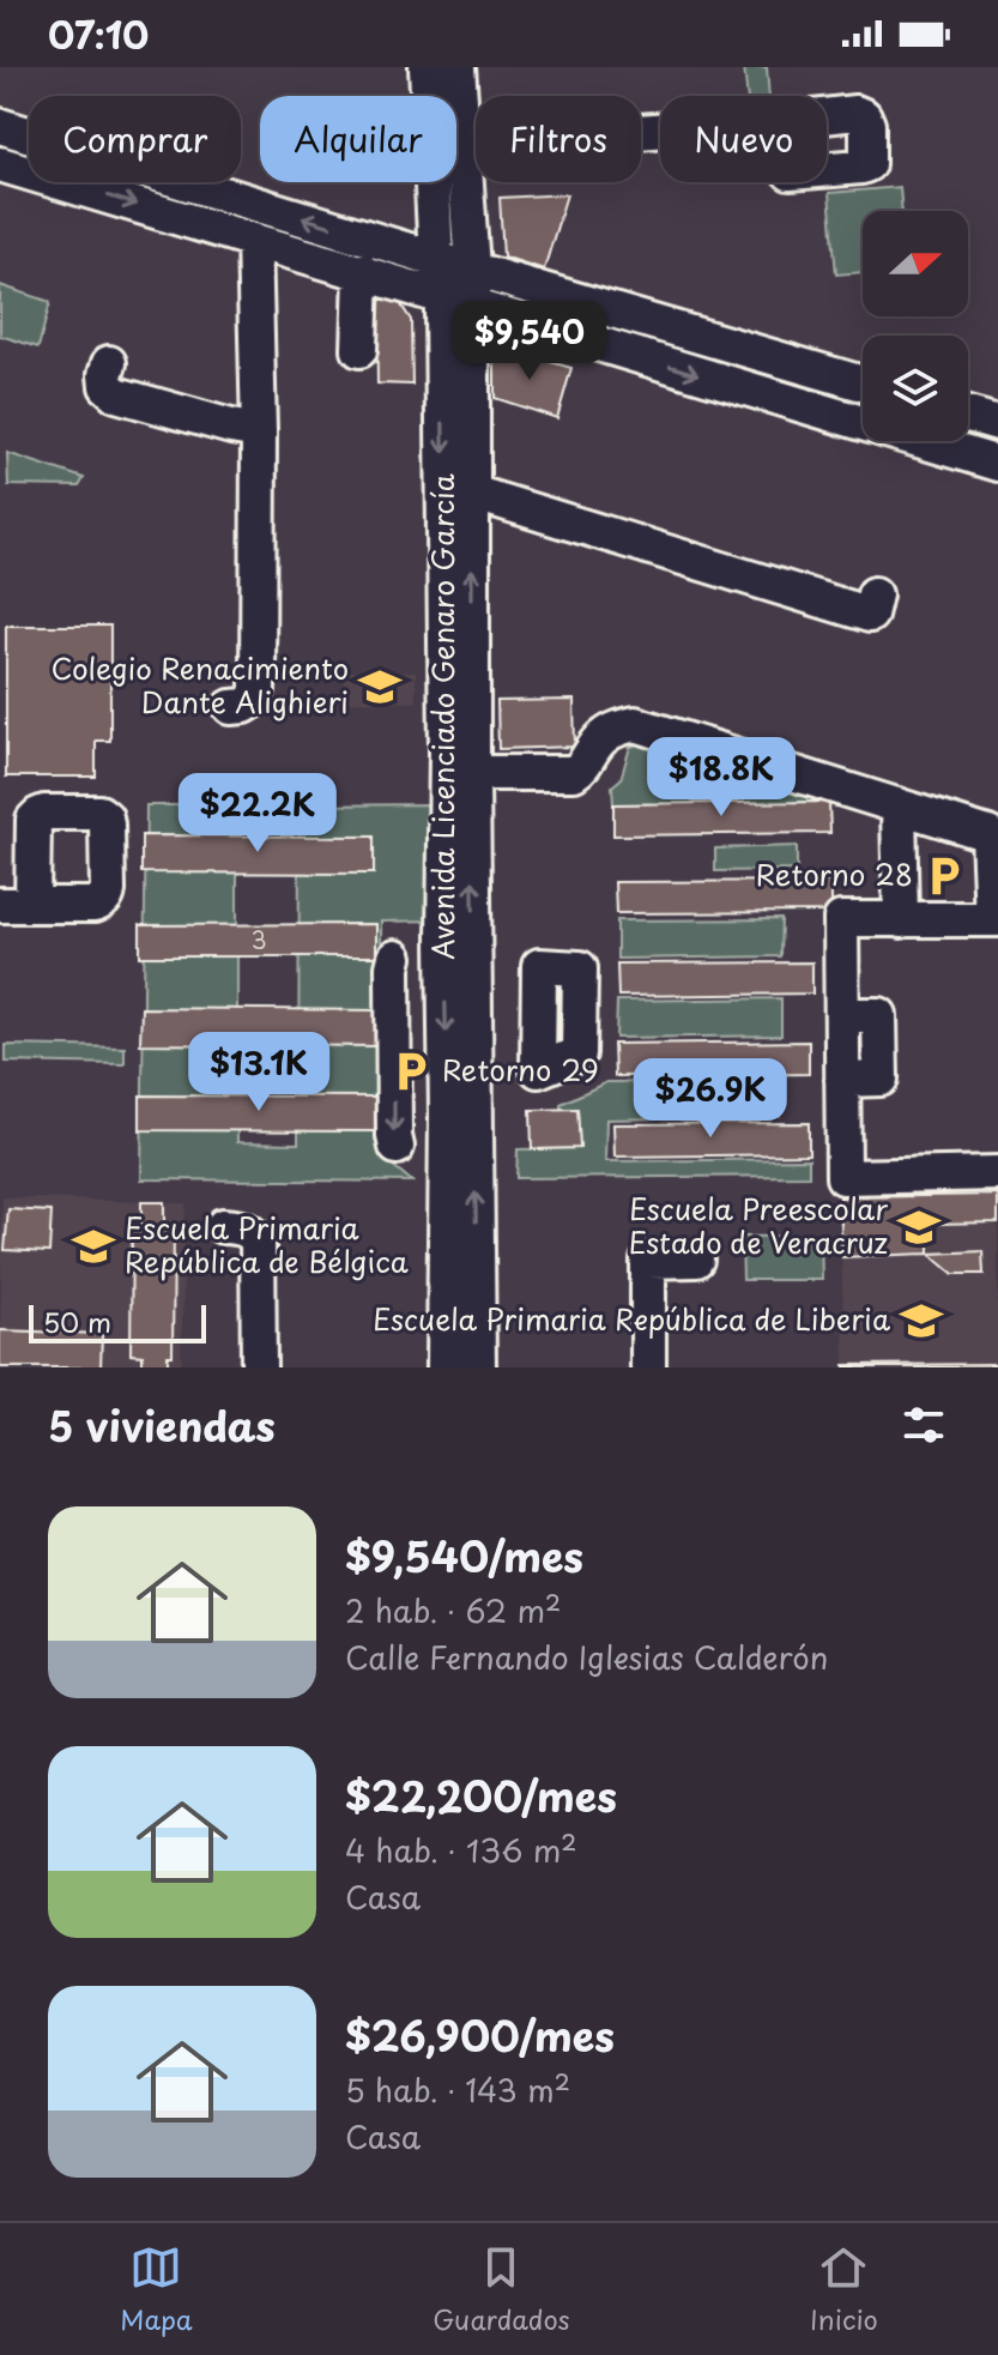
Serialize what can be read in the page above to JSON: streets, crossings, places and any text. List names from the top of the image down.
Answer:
{
  "streets": {
    "street": ["Avenida Licenciado Genaro García"]
  },
  "places": {
    "school or university": [
      "Colegio Renacimiento Dante Alighieri",
      "Escuela Preescolar Estado de Veracruz",
      "Escuela Primaria República de Bélgica",
      "Escuela Primaria República de Liberia"
    ],
    "parking": ["Retorno 28", "Retorno 29"]
  },
  "house_numbers": ["3"],
  "scale_bar": "50 m",
  "north": "right",
  "page": {
    "status": "07:10",
    "chip": [
      "Comprar",
      "Alquilar",
      "Filtros",
      "Nuevo"
    ],
    "price": [
      "$9,540",
      "$18.8K",
      "$22.2K",
      "$13.1K",
      "$26.9K"
    ],
    "scale": "50 m",
    "heading": "5 viviendas",
    "list": [
      {
        "name": "$9,540/mes",
        "note": "2 hab. · 62 m² · Calle Fernando Iglesias Calderón"
      },
      {
        "name": "$22,200/mes",
        "note": "4 hab. · 136 m² · Casa"
      },
      {
        "name": "$26,900/mes",
        "note": "5 hab. · 143 m² · Casa"
      }
    ],
    "tabs": ["Mapa", "Guardados", "Inicio"]
  }
}
